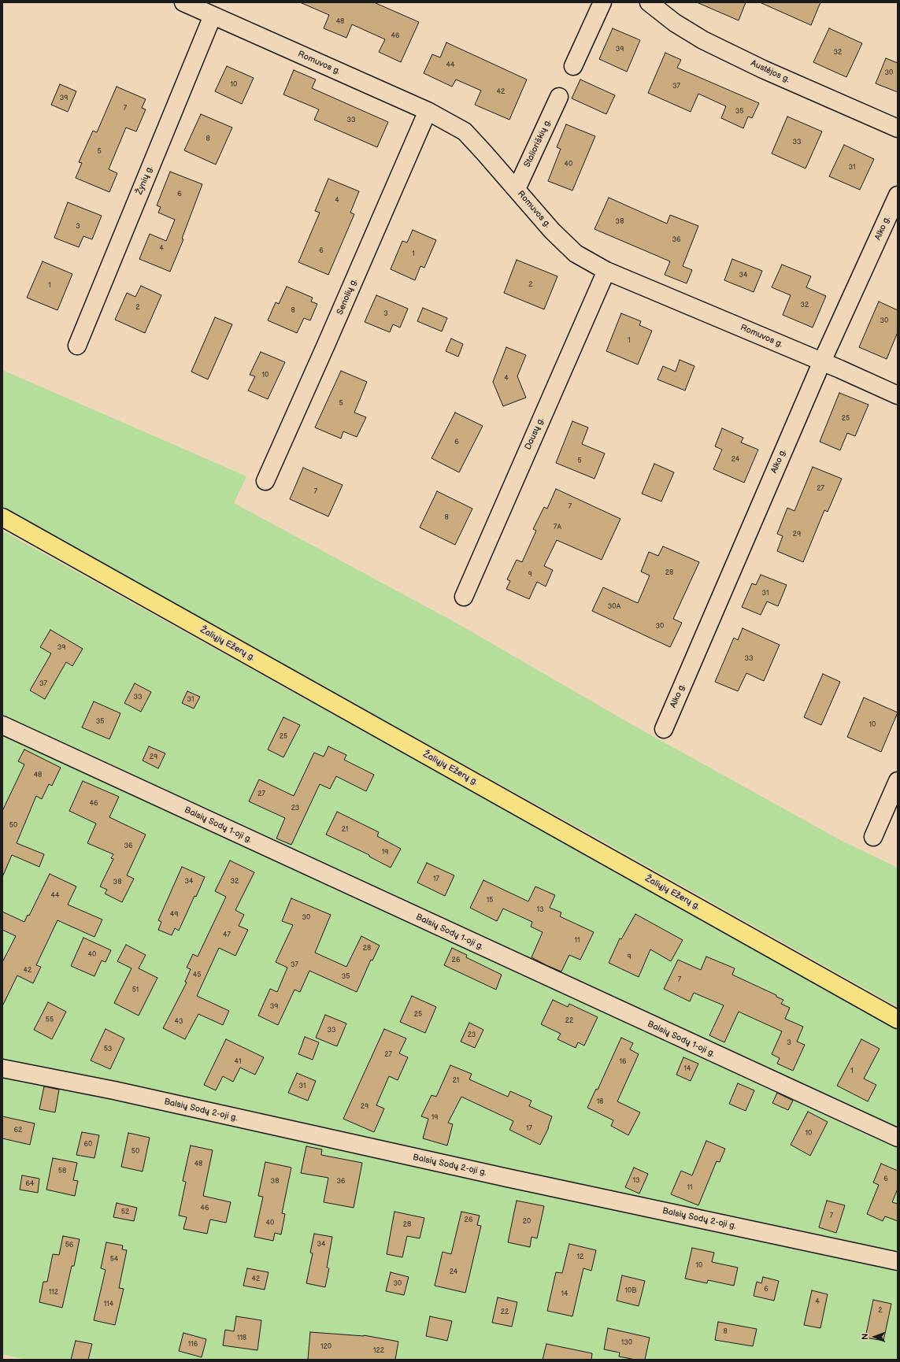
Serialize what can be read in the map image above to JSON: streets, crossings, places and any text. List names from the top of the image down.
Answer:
{
  "streets": {
    "main road": ["Žaliųjų Ežerų g."],
    "street": [
      "Romuvos g.",
      "Austėjos g.",
      "Stalioriškių g.",
      "Žynių g.",
      "Alko g.",
      "Senolių g.",
      "Dausų g.",
      "Balsių Sodų 1-oji g.",
      "Balsių Sodų 2-oji g."
    ]
  },
  "crossings": [
    ["Romuvos g.", "Stalioriškių g."],
    ["Romuvos g.", "Žynių g."],
    ["Romuvos g.", "Alko g."],
    ["Romuvos g.", "Senolių g."],
    ["Romuvos g.", "Dausų g."]
  ],
  "house_numbers": [
    "48",
    "46",
    "39",
    "32",
    "44",
    "30",
    "10",
    "37",
    "42",
    "39",
    "7",
    "35",
    "33",
    "8",
    "33",
    "5",
    "40",
    "31",
    "6",
    "4",
    "38",
    "3",
    "36",
    "4",
    "6",
    "1",
    "34",
    "2",
    "1",
    "32",
    "2",
    "8",
    "3",
    "30",
    "1",
    "10",
    "4",
    "5",
    "25",
    "6",
    "24",
    "5",
    "27",
    "7",
    "7",
    "8",
    "7A",
    "29",
    "28",
    "9",
    "31",
    "30A",
    "30",
    "39",
    "33",
    "37",
    "33",
    "31",
    "35",
    "10",
    "25",
    "29",
    "48",
    "27",
    "46",
    "23",
    "50",
    "21",
    "36",
    "19",
    "17",
    "34",
    "32",
    "38",
    "44",
    "15",
    "13",
    "49",
    "30",
    "47",
    "11",
    "28",
    "40",
    "9",
    "26",
    "37",
    "42",
    "45",
    "35",
    "7",
    "51",
    "39",
    "25",
    "55",
    "22",
    "43",
    "33",
    "23",
    "3",
    "53",
    "27",
    "41",
    "16",
    "14",
    "1",
    "21",
    "31",
    "18",
    "29",
    "19",
    "17",
    "62",
    "10",
    "60",
    "50",
    "48",
    "58",
    "6",
    "13",
    "38",
    "36",
    "64",
    "11",
    "46",
    "52",
    "7",
    "26",
    "20",
    "40",
    "28",
    "34",
    "56",
    "12",
    "54",
    "10",
    "24",
    "42",
    "30",
    "6",
    "10B",
    "112",
    "14",
    "4",
    "114",
    "2",
    "22",
    "8",
    "118",
    "130",
    "116",
    "120",
    "122"
  ],
  "north": "left"
}
